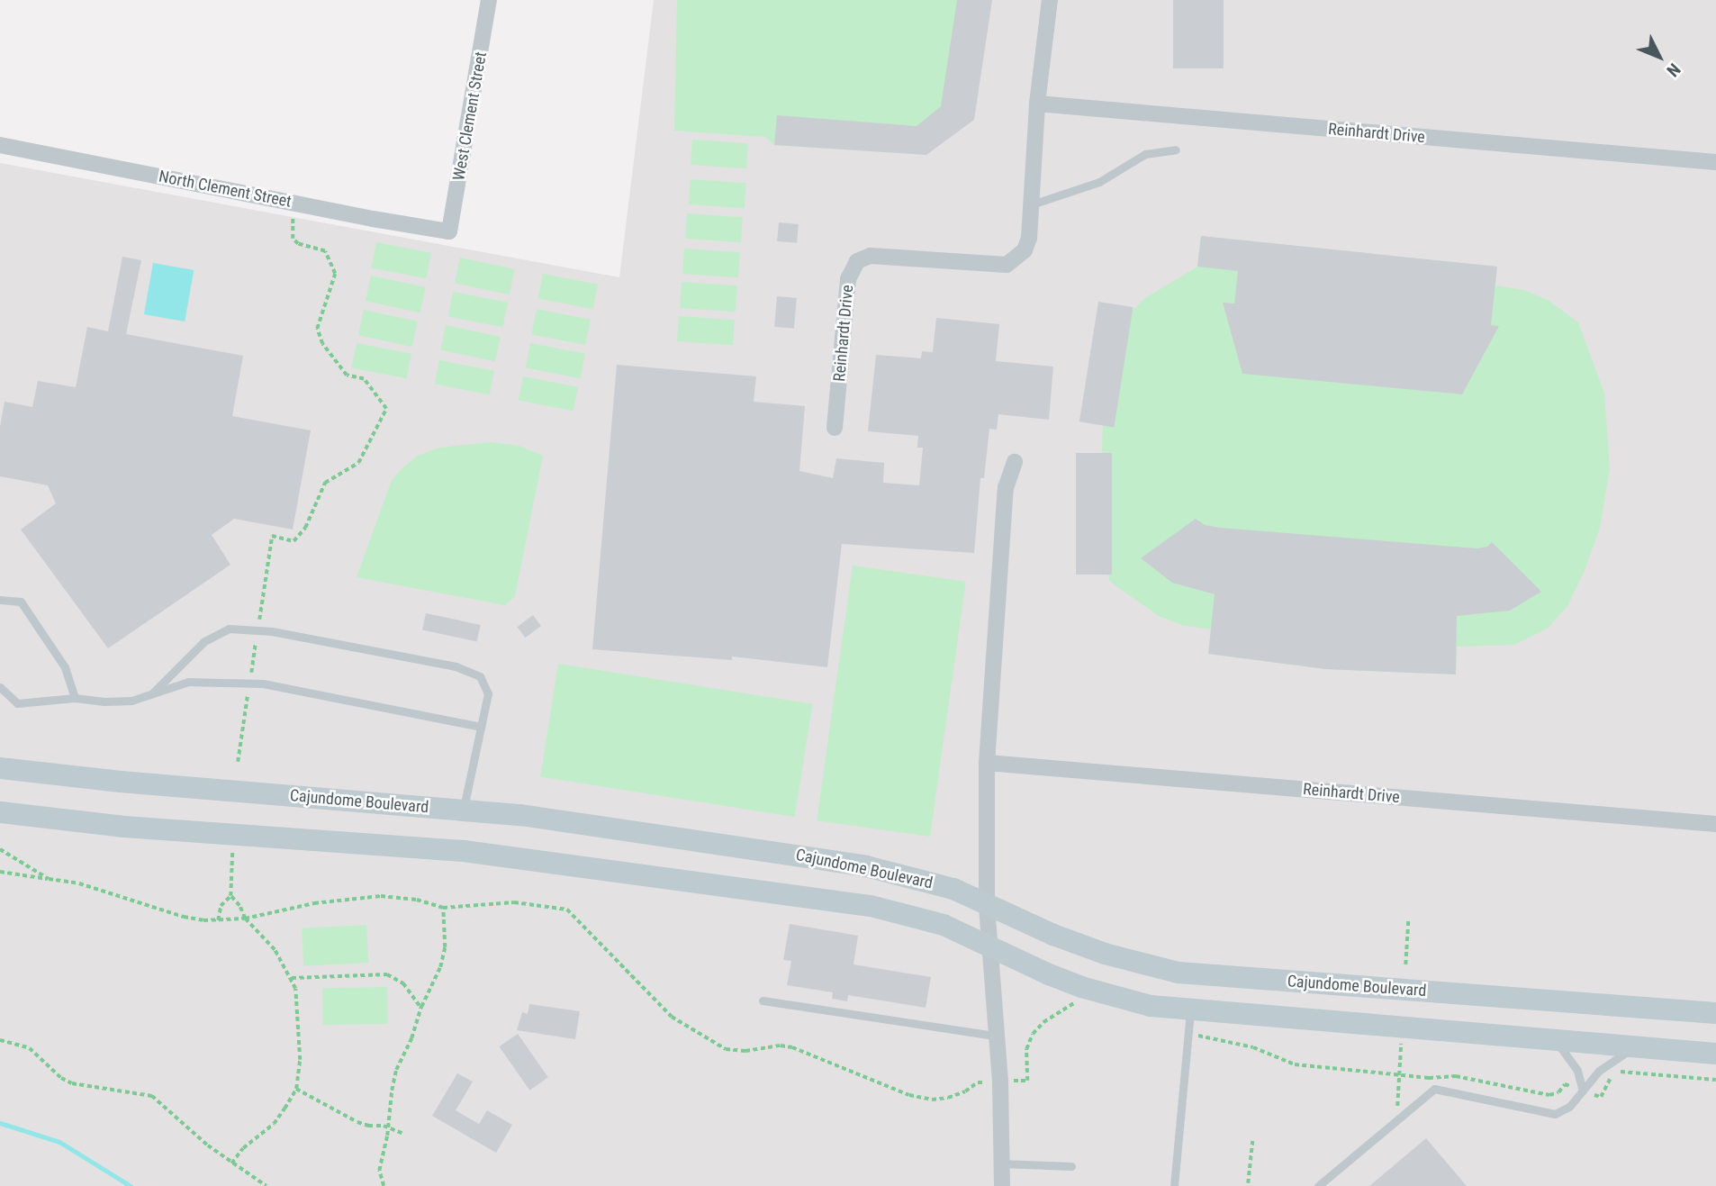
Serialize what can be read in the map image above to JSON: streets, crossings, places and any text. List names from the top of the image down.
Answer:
{
  "streets": {
    "street": [
      "West Clement Street",
      "Reinhardt Drive",
      "North Clement Street",
      "Cajundome Boulevard"
    ]
  },
  "crossings": [
    ["West Clement Street", "North Clement Street"]
  ],
  "north": "bottom right"
}
